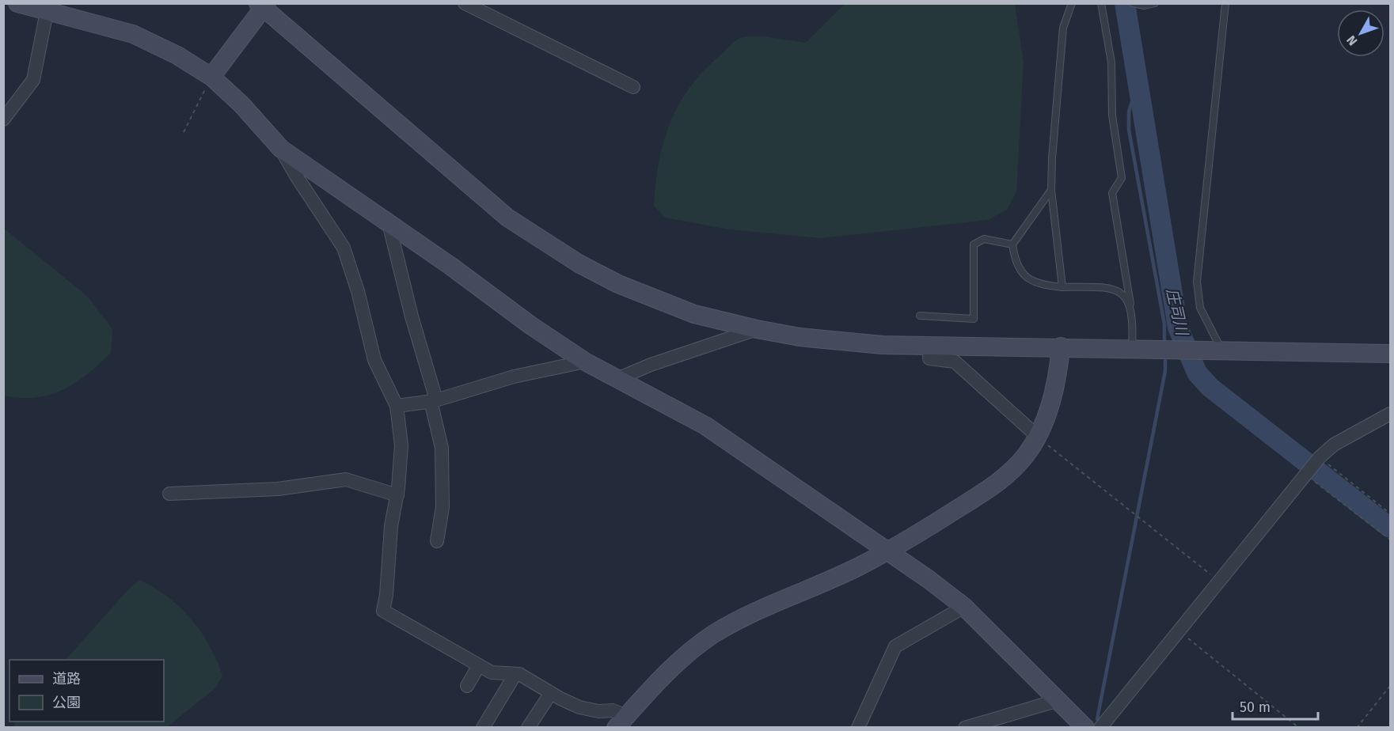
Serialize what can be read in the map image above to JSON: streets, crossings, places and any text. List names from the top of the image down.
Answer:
{
  "water": ["庄司川"],
  "legend": ["道路", "公園"],
  "scale_bar": "50 m",
  "north": "bottom left"
}
